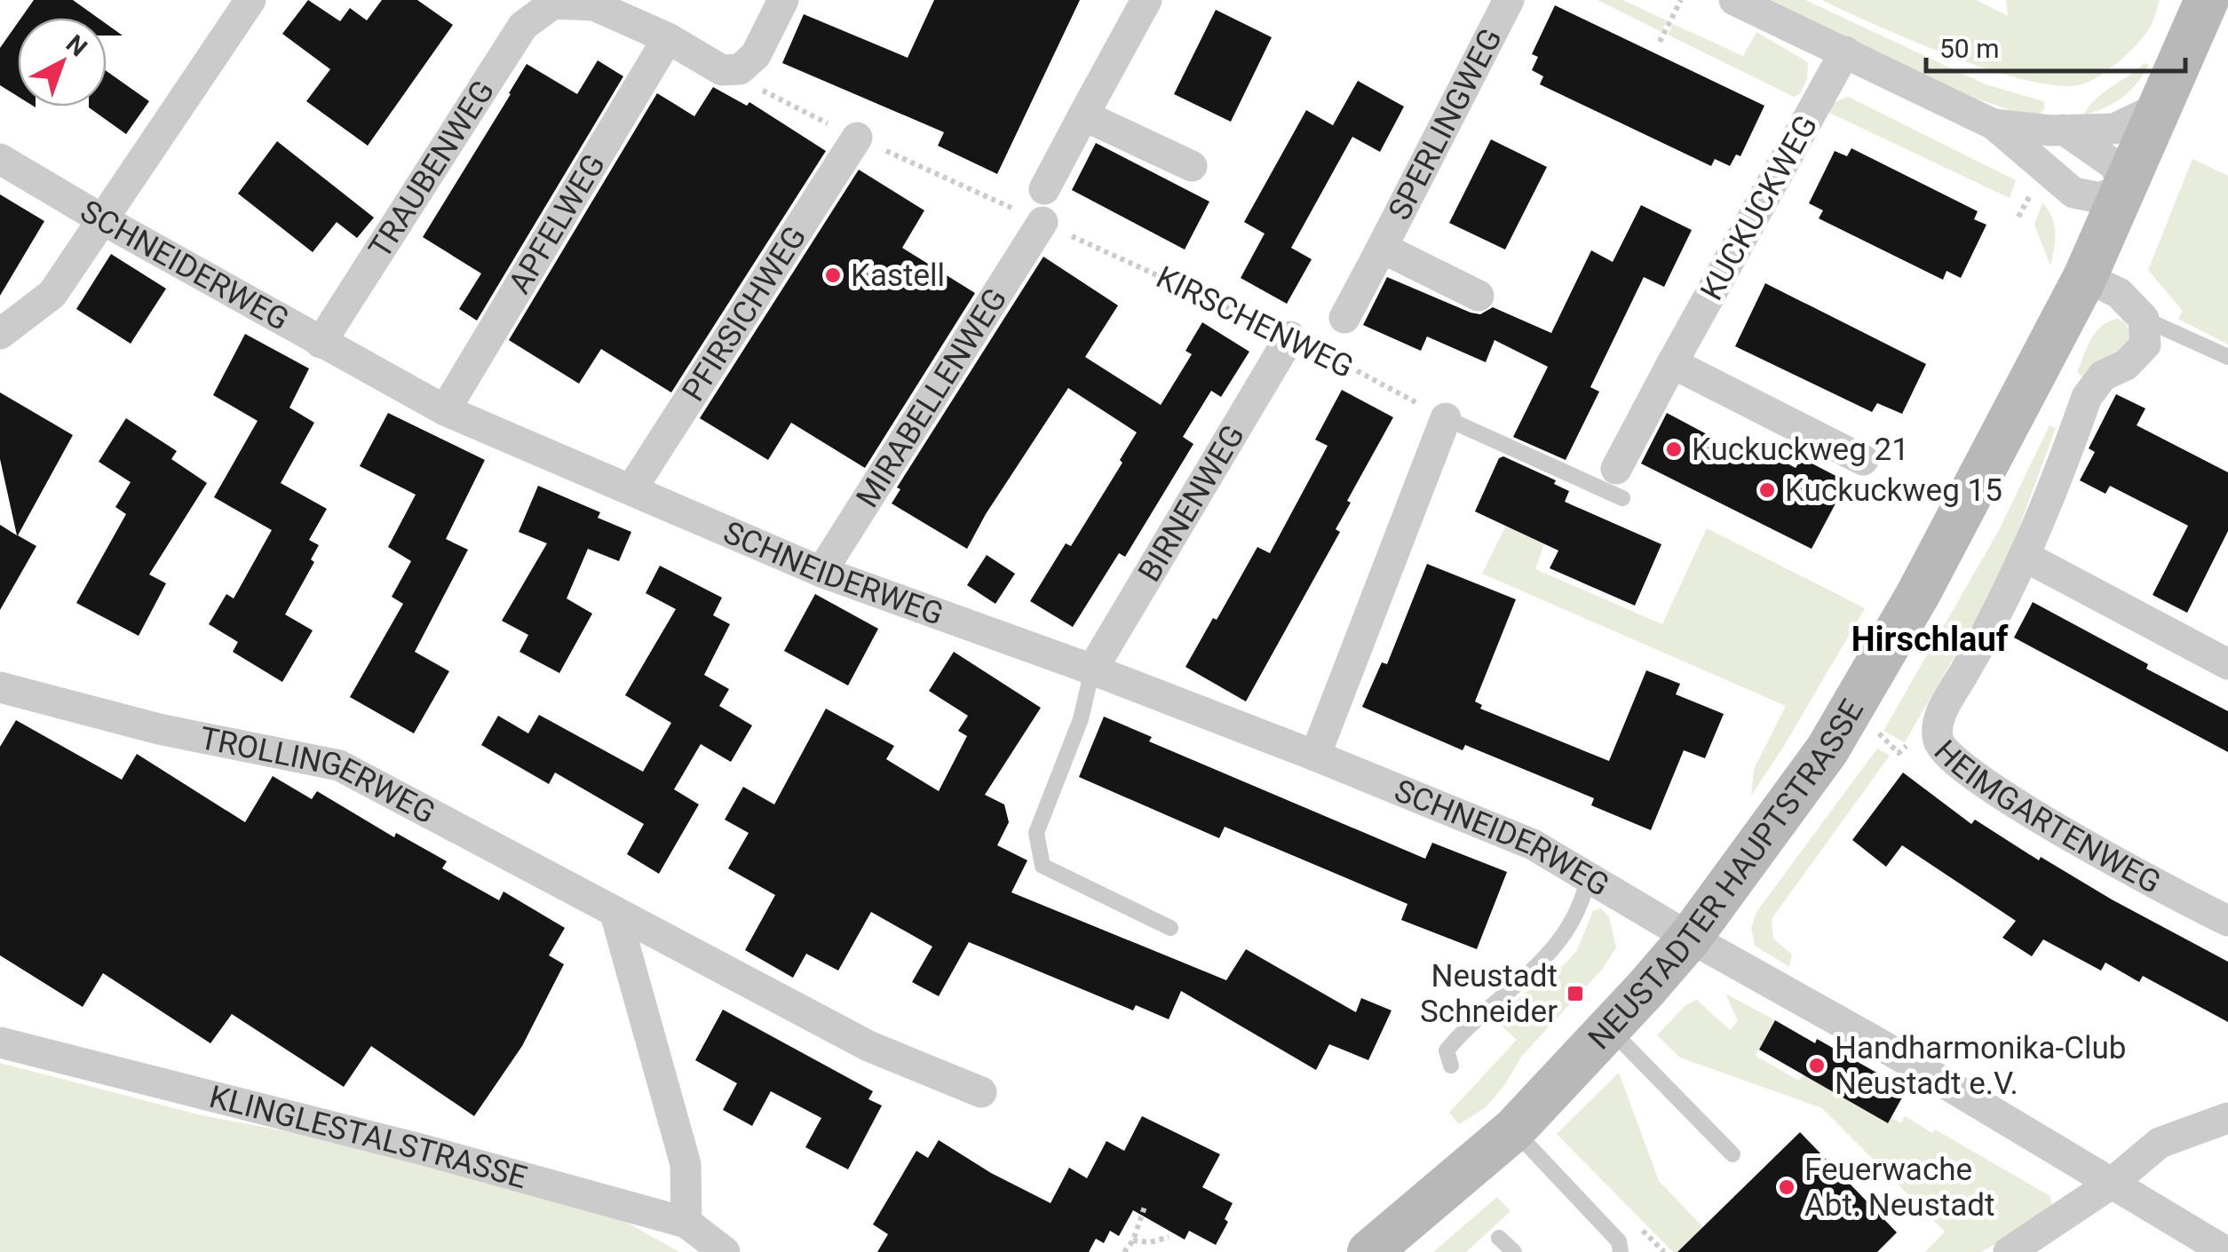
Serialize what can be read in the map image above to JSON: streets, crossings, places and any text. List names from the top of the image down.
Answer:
{
  "streets": {
    "street": [
      "SPERLINGWEG",
      "TRAUBENWEG",
      "KUCKUCKWEG",
      "APFELWEG",
      "SCHNEIDERWEG",
      "PFIRSICHWEG",
      "MIRABELLENWEG",
      "BIRNENWEG",
      "TROLLINGERWEG",
      "HEIMGARTENWEG",
      "NEUSTADTER HAUPTSTRASSE",
      "KLINGLESTALSTRASSE"
    ],
    "path": ["KIRSCHENWEG"]
  },
  "crossings": [
    ["TRAUBENWEG", "APFELWEG"],
    ["TRAUBENWEG", "SCHNEIDERWEG"],
    ["TRAUBENWEG", "KIRSCHENWEG"],
    ["APFELWEG", "SCHNEIDERWEG"],
    ["SCHNEIDERWEG", "PFIRSICHWEG"],
    ["SCHNEIDERWEG", "MIRABELLENWEG"],
    ["SCHNEIDERWEG", "BIRNENWEG"],
    ["SCHNEIDERWEG", "NEUSTADTER HAUPTSTRASSE"],
    ["PFIRSICHWEG", "KIRSCHENWEG"],
    ["KIRSCHENWEG", "MIRABELLENWEG"],
    ["KIRSCHENWEG", "BIRNENWEG"]
  ],
  "districts": ["Hirschlauf"],
  "places": {
    "other": [
      "Kastell",
      "Kuckuckweg 21",
      "Kuckuckweg 15",
      "Handharmonika-Club Neustadt e.V.",
      "Feuerwache Abt. Neustadt"
    ],
    "transit": ["Neustadt Schneider"]
  },
  "scale_bar": "50 m",
  "north": "top right"
}
